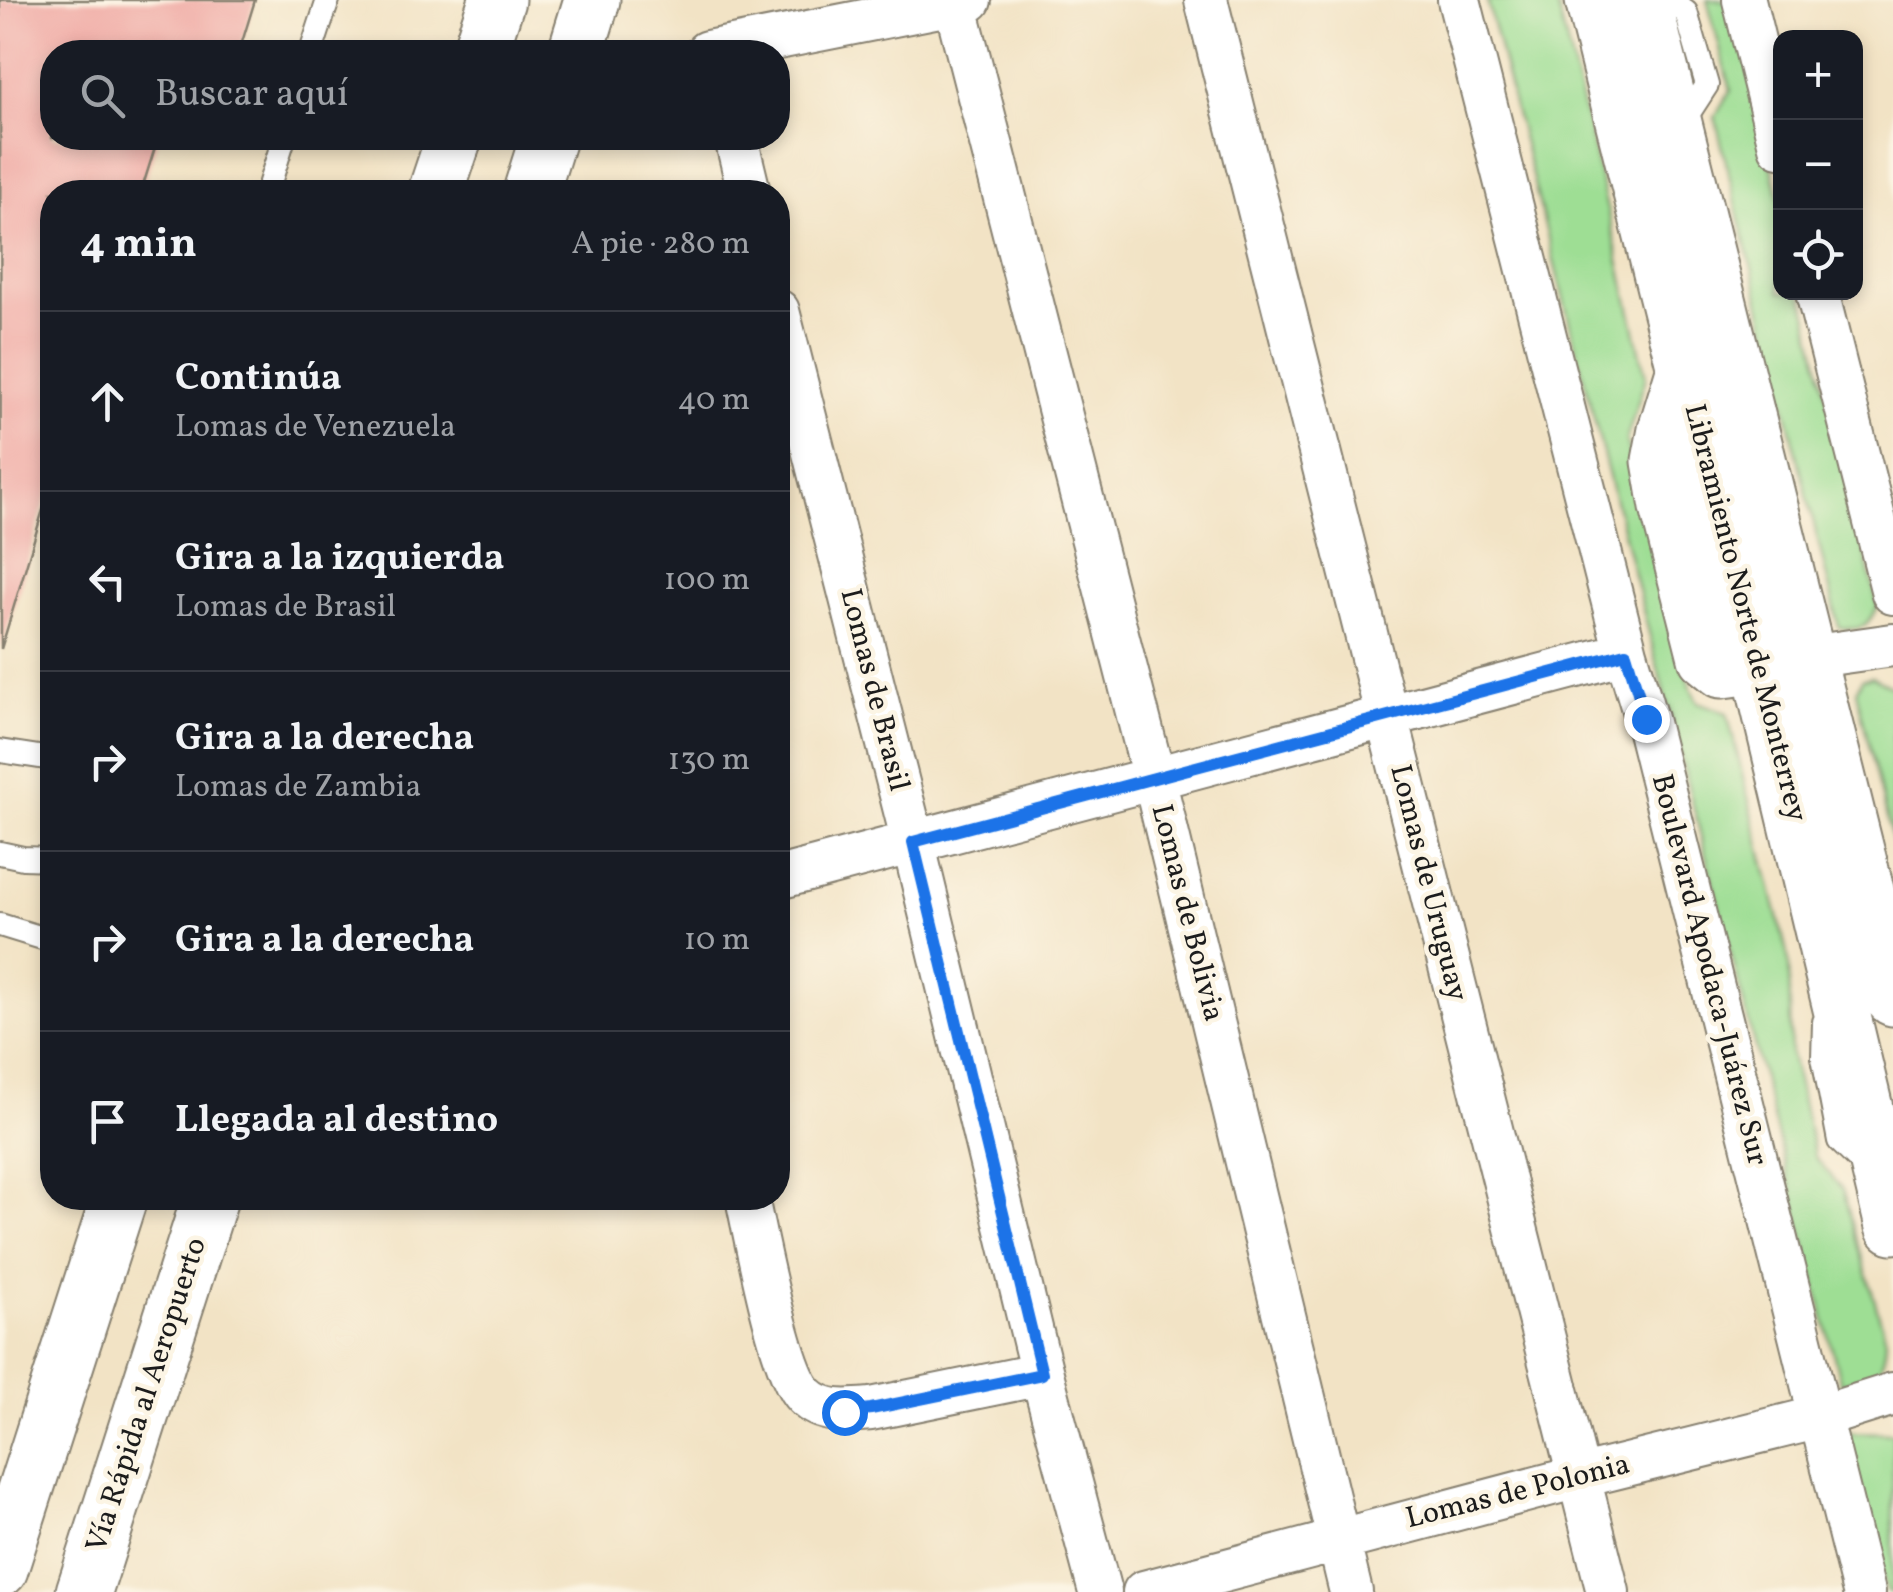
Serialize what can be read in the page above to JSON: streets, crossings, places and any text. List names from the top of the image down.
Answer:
{
  "streets": {
    "main road": ["Libramiento Norte de Monterrey", "Vía Rápida al Aeropuerto"],
    "street": [
      "Lomas de Brasil",
      "Lomas de Uruguay",
      "Lomas de Bolivia",
      "Boulevard Apodaca-Juárez Sur",
      "Lomas de Polonia"
    ]
  },
  "crossings": [
    ["Lomas de Uruguay", "Lomas de Polonia"],
    ["Lomas de Bolivia", "Lomas de Polonia"],
    ["Boulevard Apodaca-Juárez Sur", "Lomas de Polonia"]
  ],
  "page": {
    "map_buttons": ["+", "−"],
    "search": "Buscar aquí",
    "heading": ["4 min", "A pie · 280 m"],
    "list": [
      ["Continúa", "Lomas de Venezuela", "40 m"],
      ["Gira a la izquierda", "Lomas de Brasil", "100 m"],
      ["Gira a la derecha", "Lomas de Zambia", "130 m"],
      ["Gira a la derecha", "10 m"],
      "Llegada al destino"
    ]
  }
}
